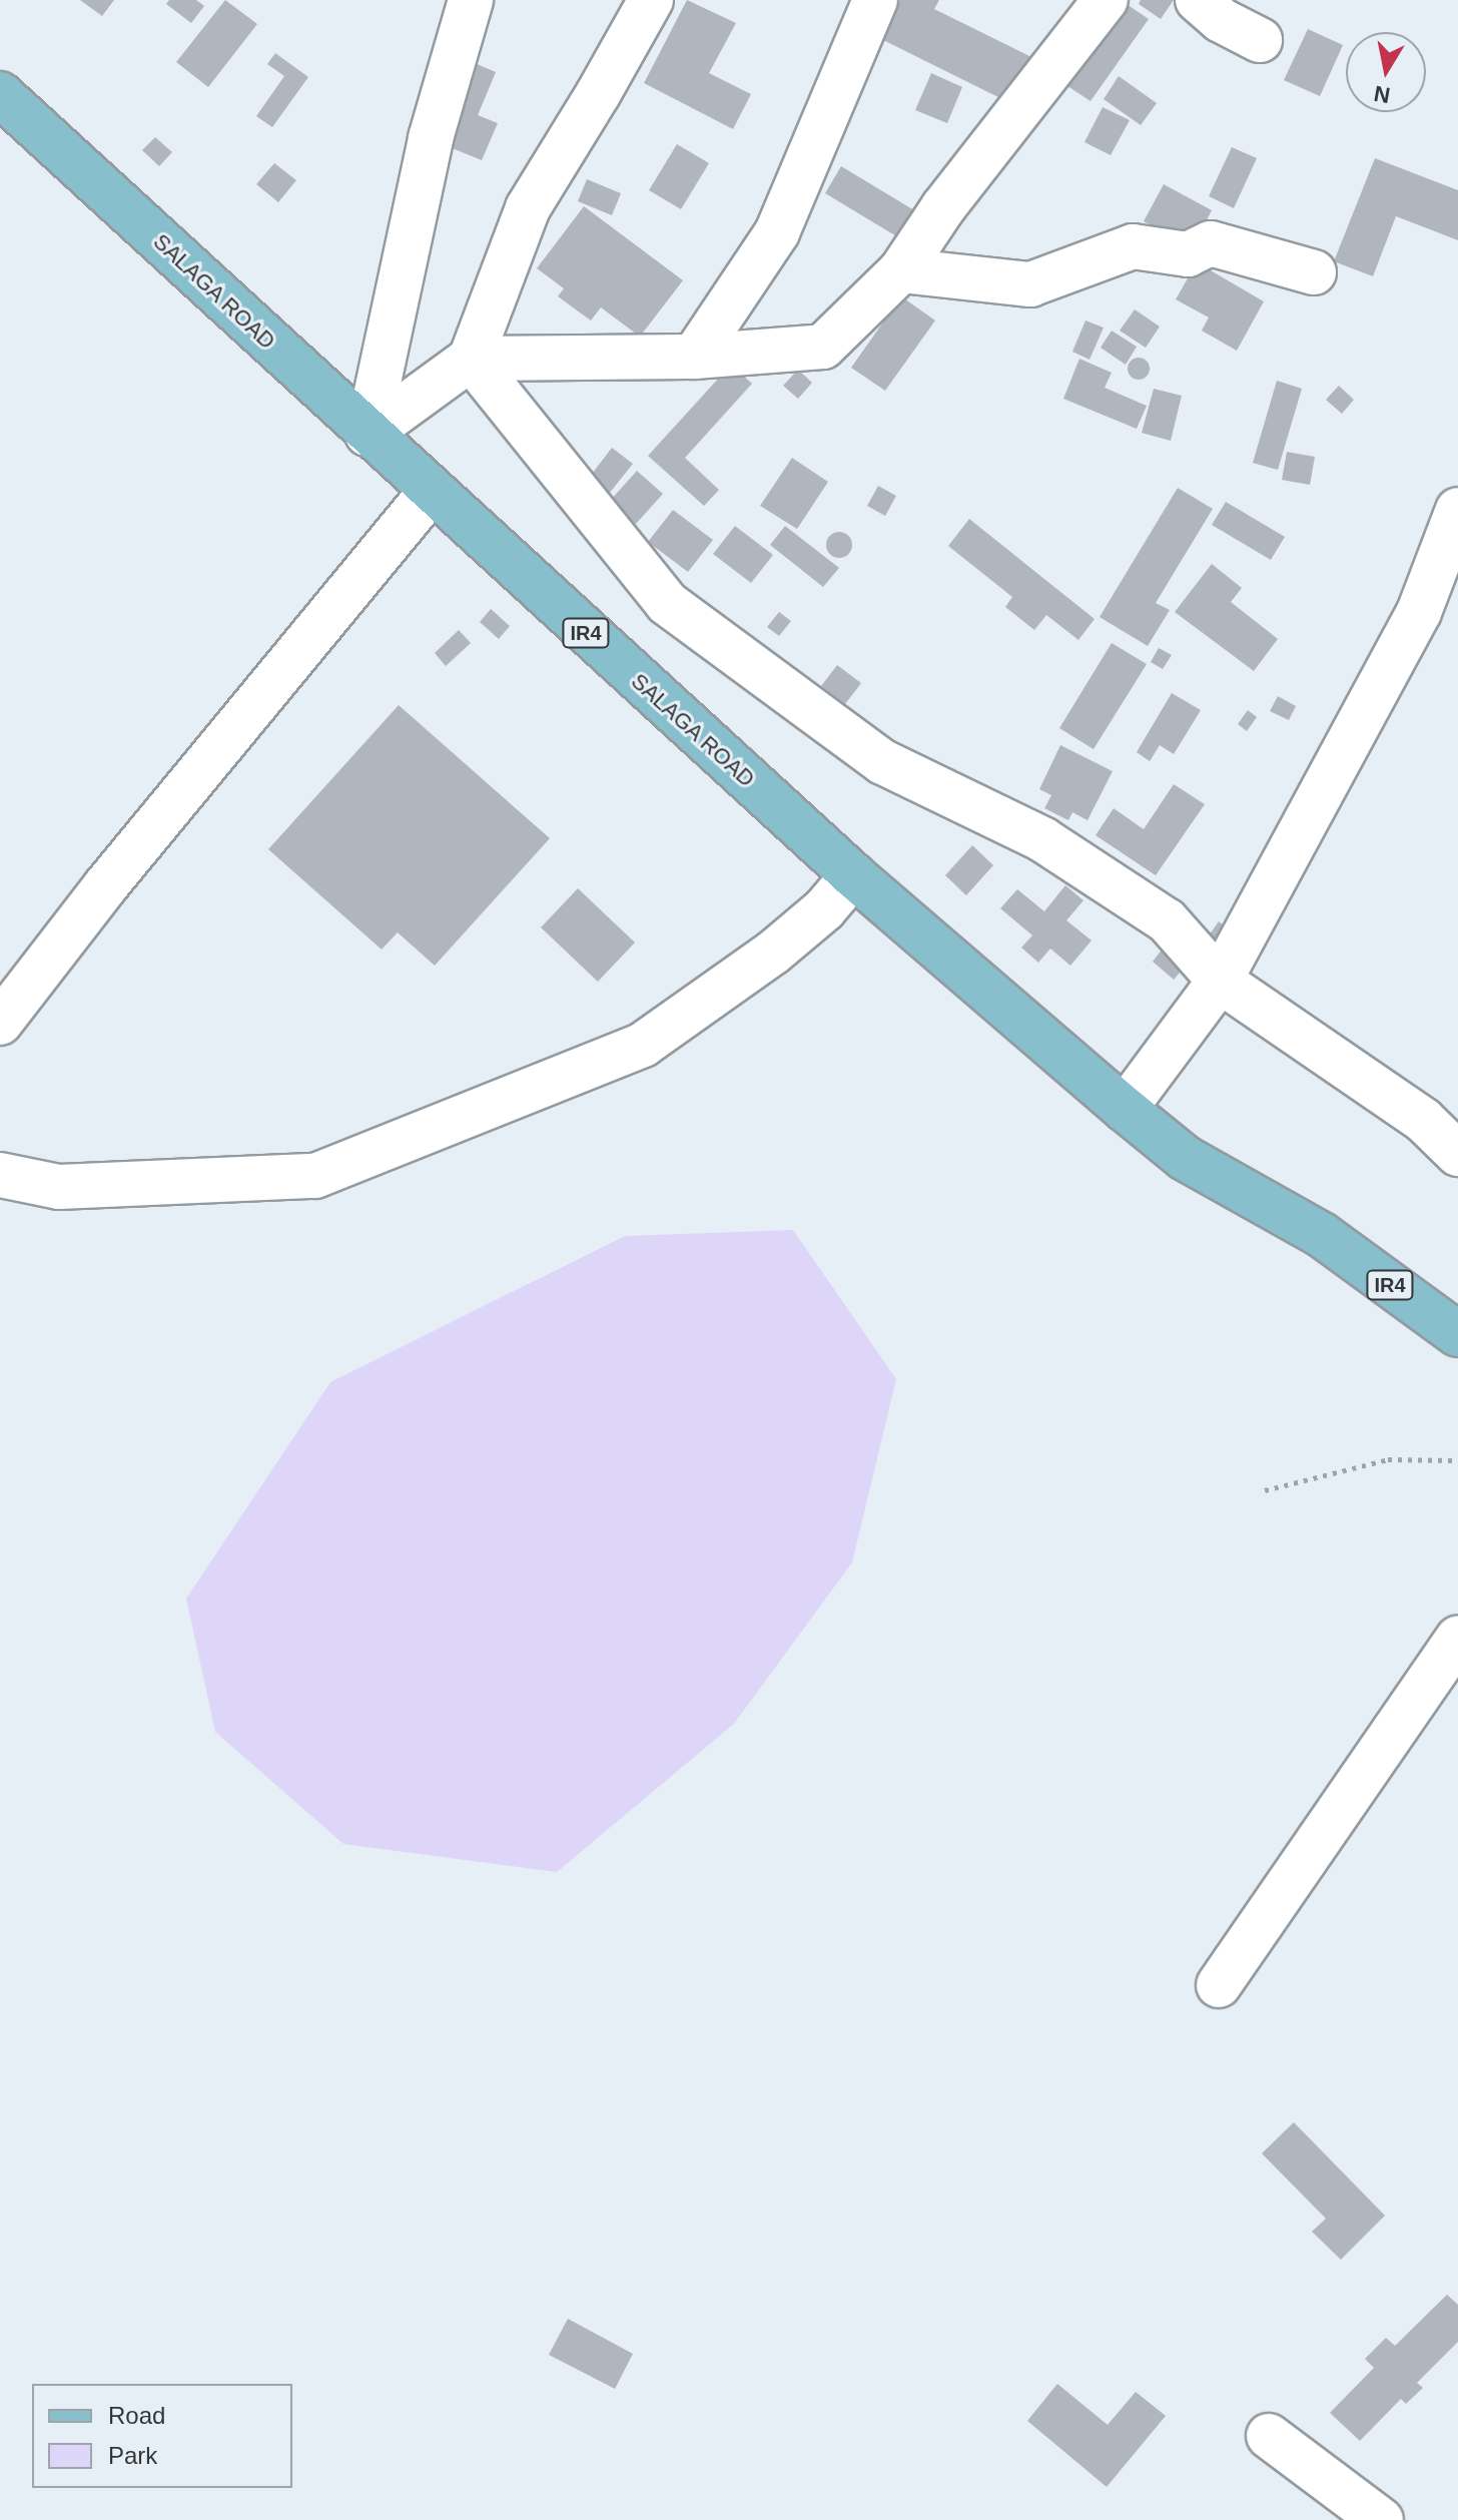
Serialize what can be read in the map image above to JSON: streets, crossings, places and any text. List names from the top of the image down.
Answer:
{
  "streets": {
    "main road": ["SALAGA ROAD", "IR4"]
  },
  "legend": ["Road", "Park"],
  "north": "bottom"
}
